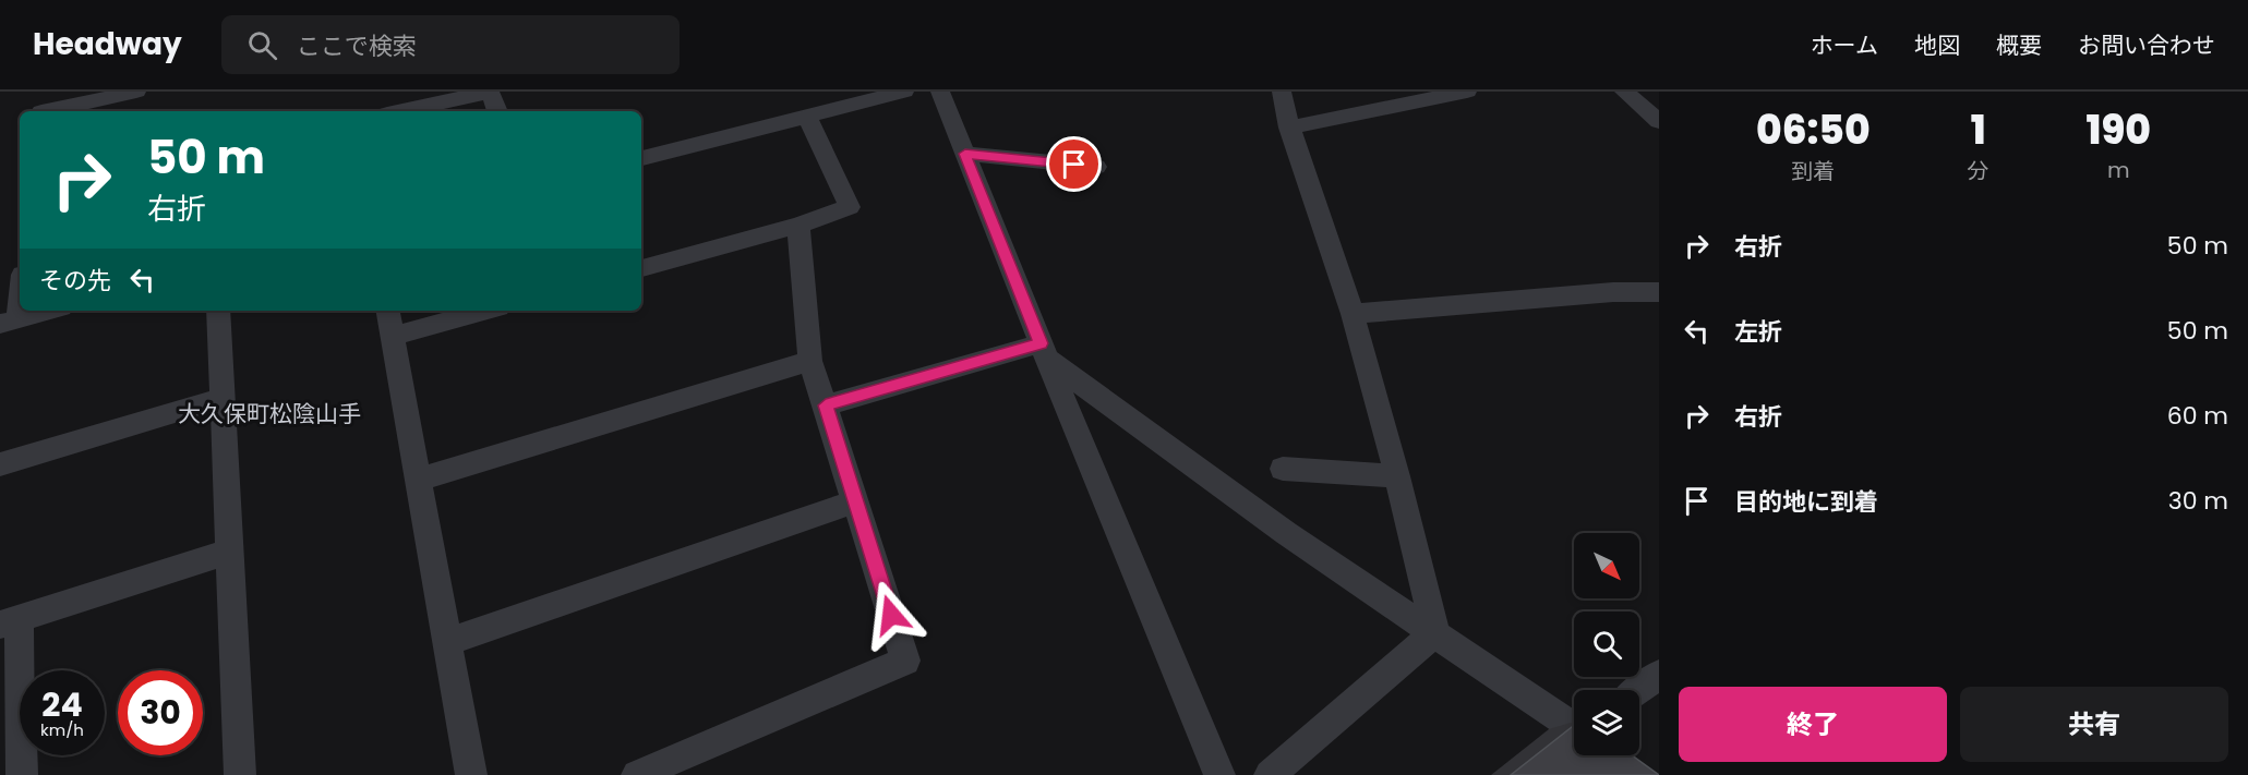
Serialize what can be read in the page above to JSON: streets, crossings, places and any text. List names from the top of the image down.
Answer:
{
  "districts": ["大久保町松陰山手"],
  "north": "bottom right",
  "page": {
    "header": "Headway",
    "search": "ここで検索",
    "nav": [
      "ホーム",
      "地図",
      "概要",
      "お問い合わせ"
    ],
    "eta": [
      "06:50",
      "到着",
      "1",
      "分",
      "190",
      "m"
    ],
    "turn": ["50 m", "右折"],
    "list": [
      {
        "name": "右折",
        "value": "50 m"
      },
      {
        "name": "左折",
        "value": "50 m"
      },
      {
        "name": "右折",
        "value": "60 m"
      },
      {
        "name": "目的地に到着",
        "value": "30 m"
      }
    ],
    "then": "その先",
    "speed": "24 km/h",
    "limit": "30",
    "buttons": ["終了", "共有"]
  }
}
